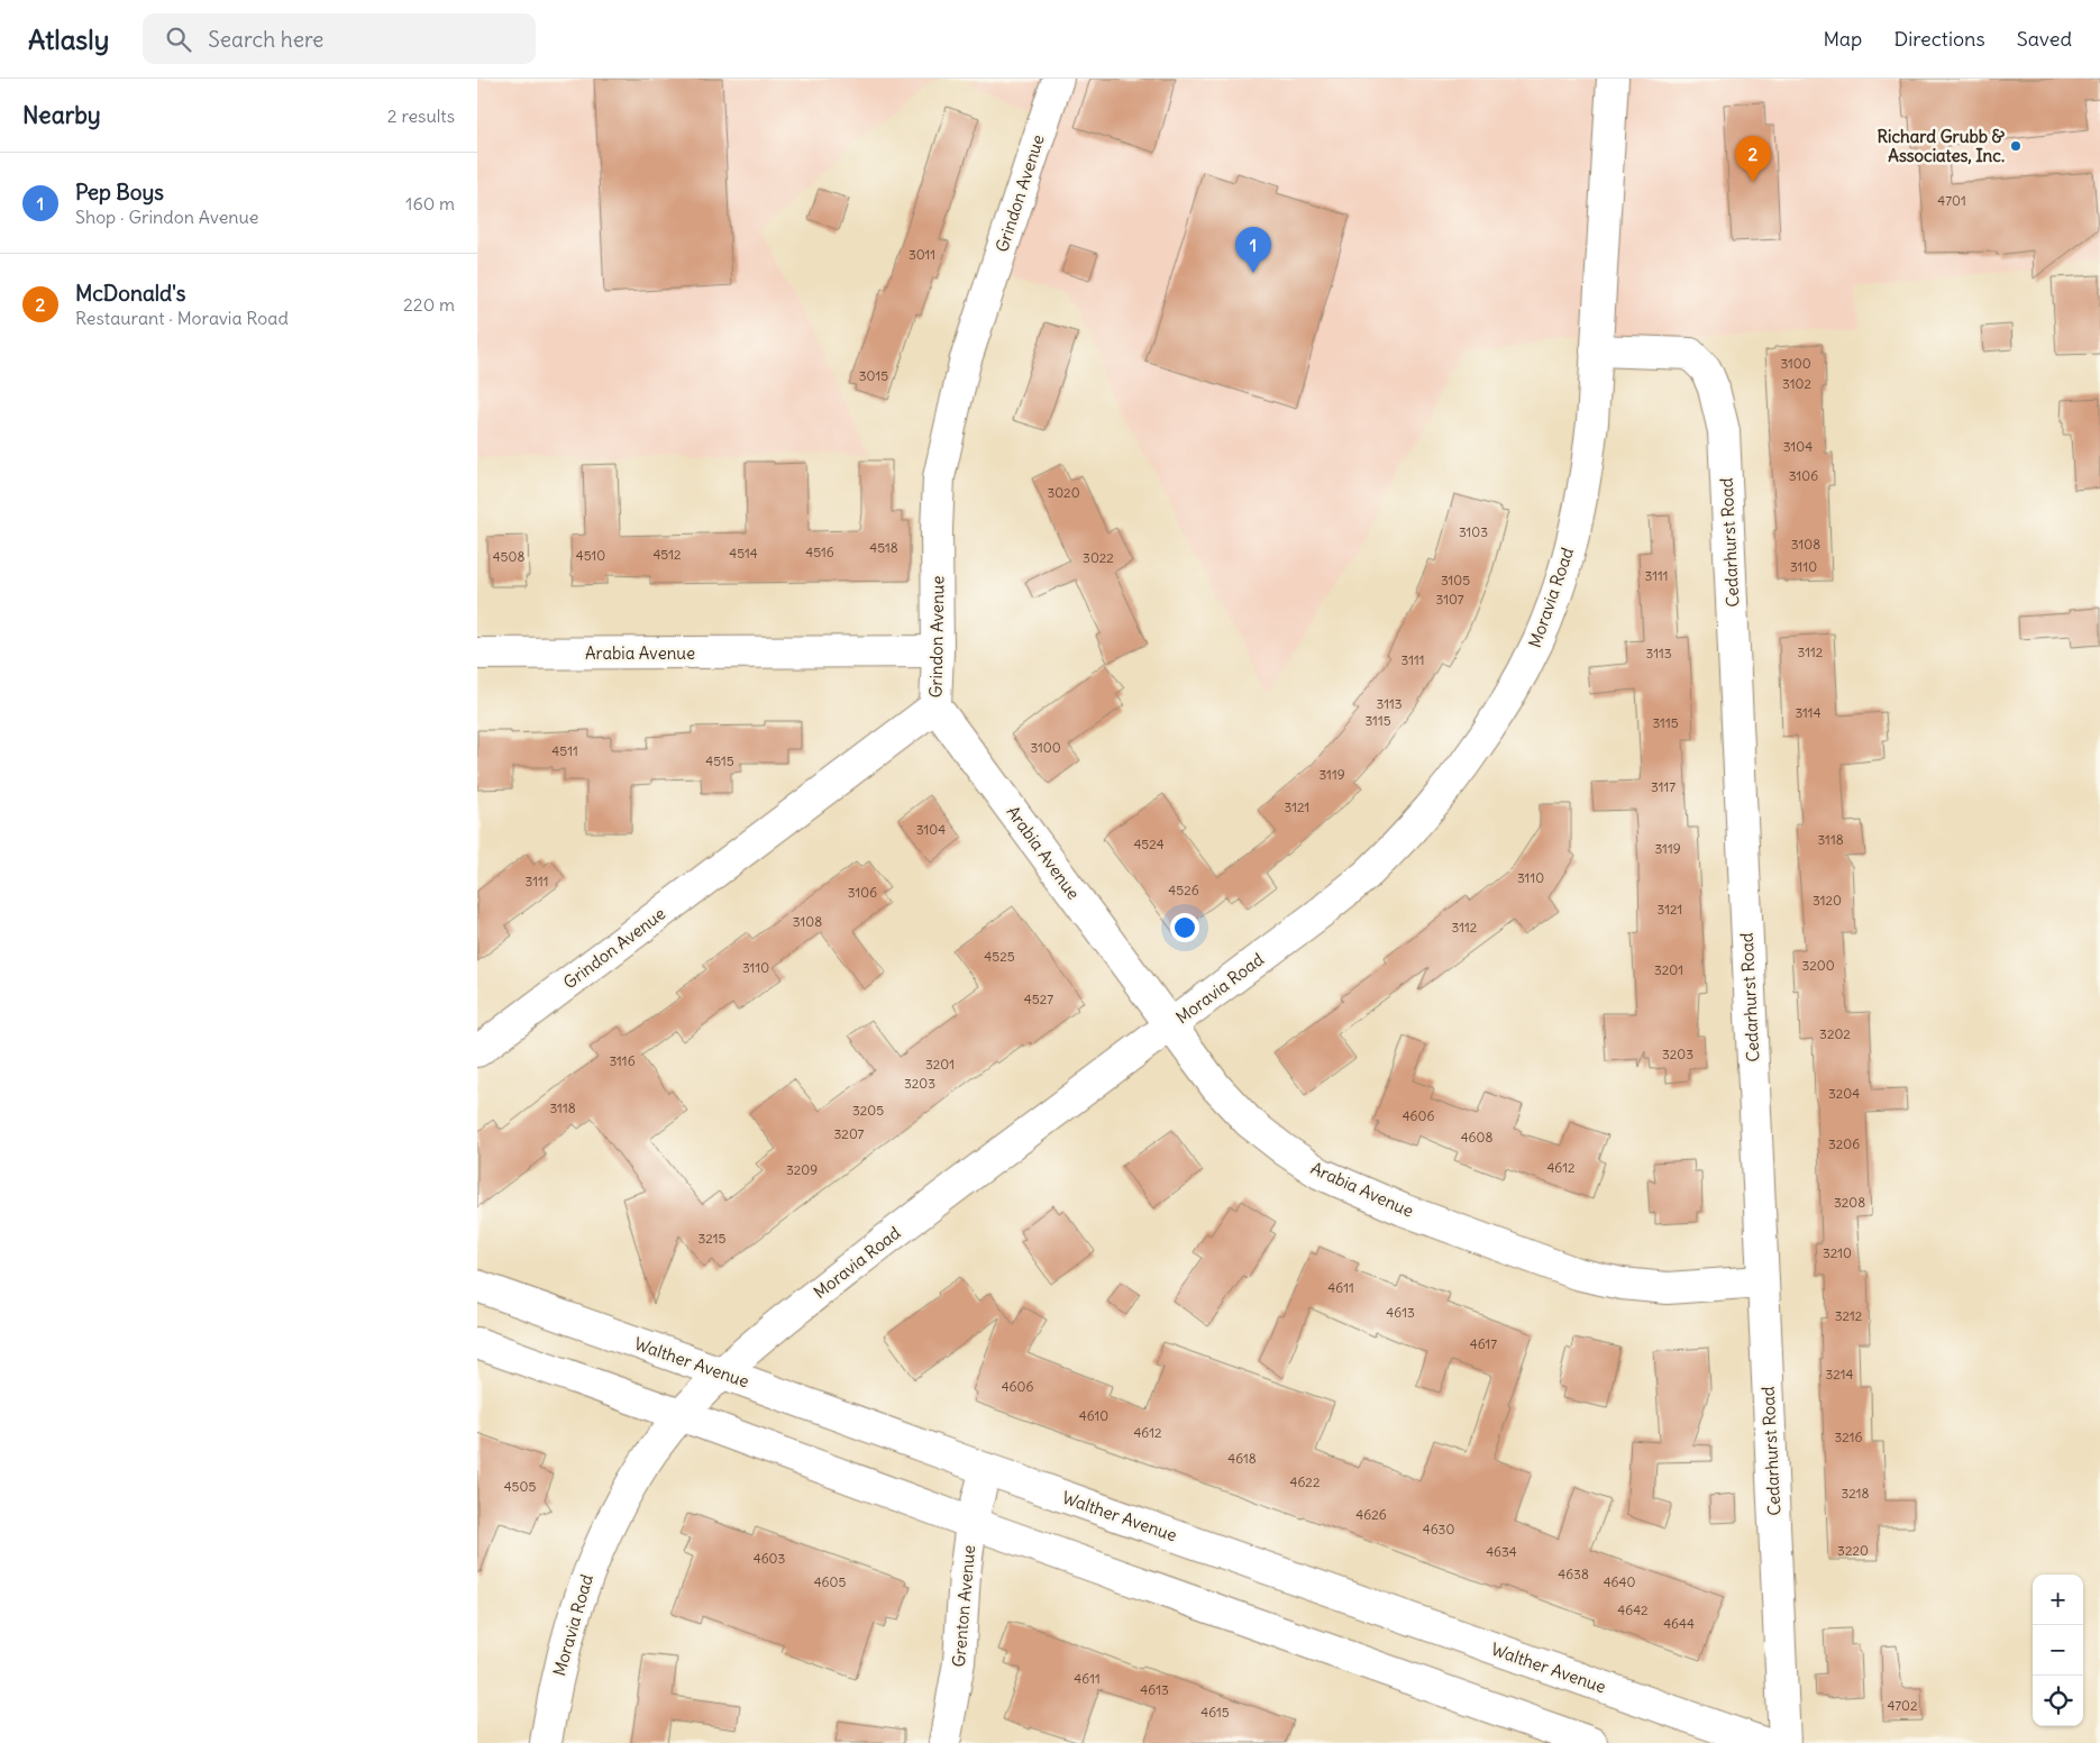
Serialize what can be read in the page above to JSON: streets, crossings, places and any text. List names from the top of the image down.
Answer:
{
  "streets": {
    "main road": [
      "Grindon Avenue",
      "Cedarhurst Road",
      "Moravia Road",
      "Arabia Avenue",
      "Walther Avenue",
      "Grenton Avenue"
    ]
  },
  "crossings": [
    ["Grindon Avenue", "Arabia Avenue"],
    ["Cedarhurst Road", "Moravia Road"],
    ["Cedarhurst Road", "Arabia Avenue"],
    ["Moravia Road", "Arabia Avenue"],
    ["Moravia Road", "Walther Avenue"],
    ["Walther Avenue", "Grenton Avenue"]
  ],
  "places": ["Richard Grubb & Associates, Inc."],
  "house_numbers": [
    "4701",
    "3011",
    "3100",
    "3015",
    "3102",
    "3104",
    "3106",
    "3020",
    "3103",
    "3108",
    "4518",
    "4516",
    "4514",
    "4512",
    "4510",
    "4508",
    "3022",
    "3110",
    "3111",
    "3105",
    "3107",
    "3112",
    "3113",
    "3111",
    "3113",
    "3114",
    "3115",
    "3115",
    "3100",
    "4511",
    "4515",
    "3119",
    "3117",
    "3121",
    "3104",
    "3118",
    "4524",
    "3119",
    "3110",
    "3111",
    "4526",
    "3106",
    "3120",
    "3121",
    "3108",
    "3112",
    "4525",
    "3200",
    "3110",
    "3201",
    "4527",
    "3202",
    "3203",
    "3116",
    "3201",
    "3203",
    "3204",
    "3118",
    "3205",
    "4606",
    "3207",
    "4608",
    "3206",
    "4612",
    "3209",
    "3208",
    "3215",
    "3210",
    "4611",
    "4613",
    "3212",
    "4617",
    "3214",
    "4606",
    "4610",
    "4612",
    "3216",
    "4618",
    "4622",
    "4505",
    "3218",
    "4626",
    "4630",
    "3220",
    "4634",
    "4603",
    "4638",
    "4605",
    "4640",
    "4642",
    "4644",
    "4611",
    "4613",
    "4702",
    "4615"
  ],
  "page": {
    "header": "Atlasly",
    "search": "Search here",
    "nav": ["Map", "Directions", "Saved"],
    "heading": ["Nearby", "2 results"],
    "pins": ["2", "1"],
    "list": [
      {
        "mark": "1",
        "name": "Pep Boys",
        "note": "Shop · Grindon Avenue",
        "value": "160 m"
      },
      {
        "mark": "2",
        "name": "McDonald's",
        "note": "Restaurant · Moravia Road",
        "value": "220 m"
      }
    ],
    "map_buttons": ["+", "−"]
  }
}
